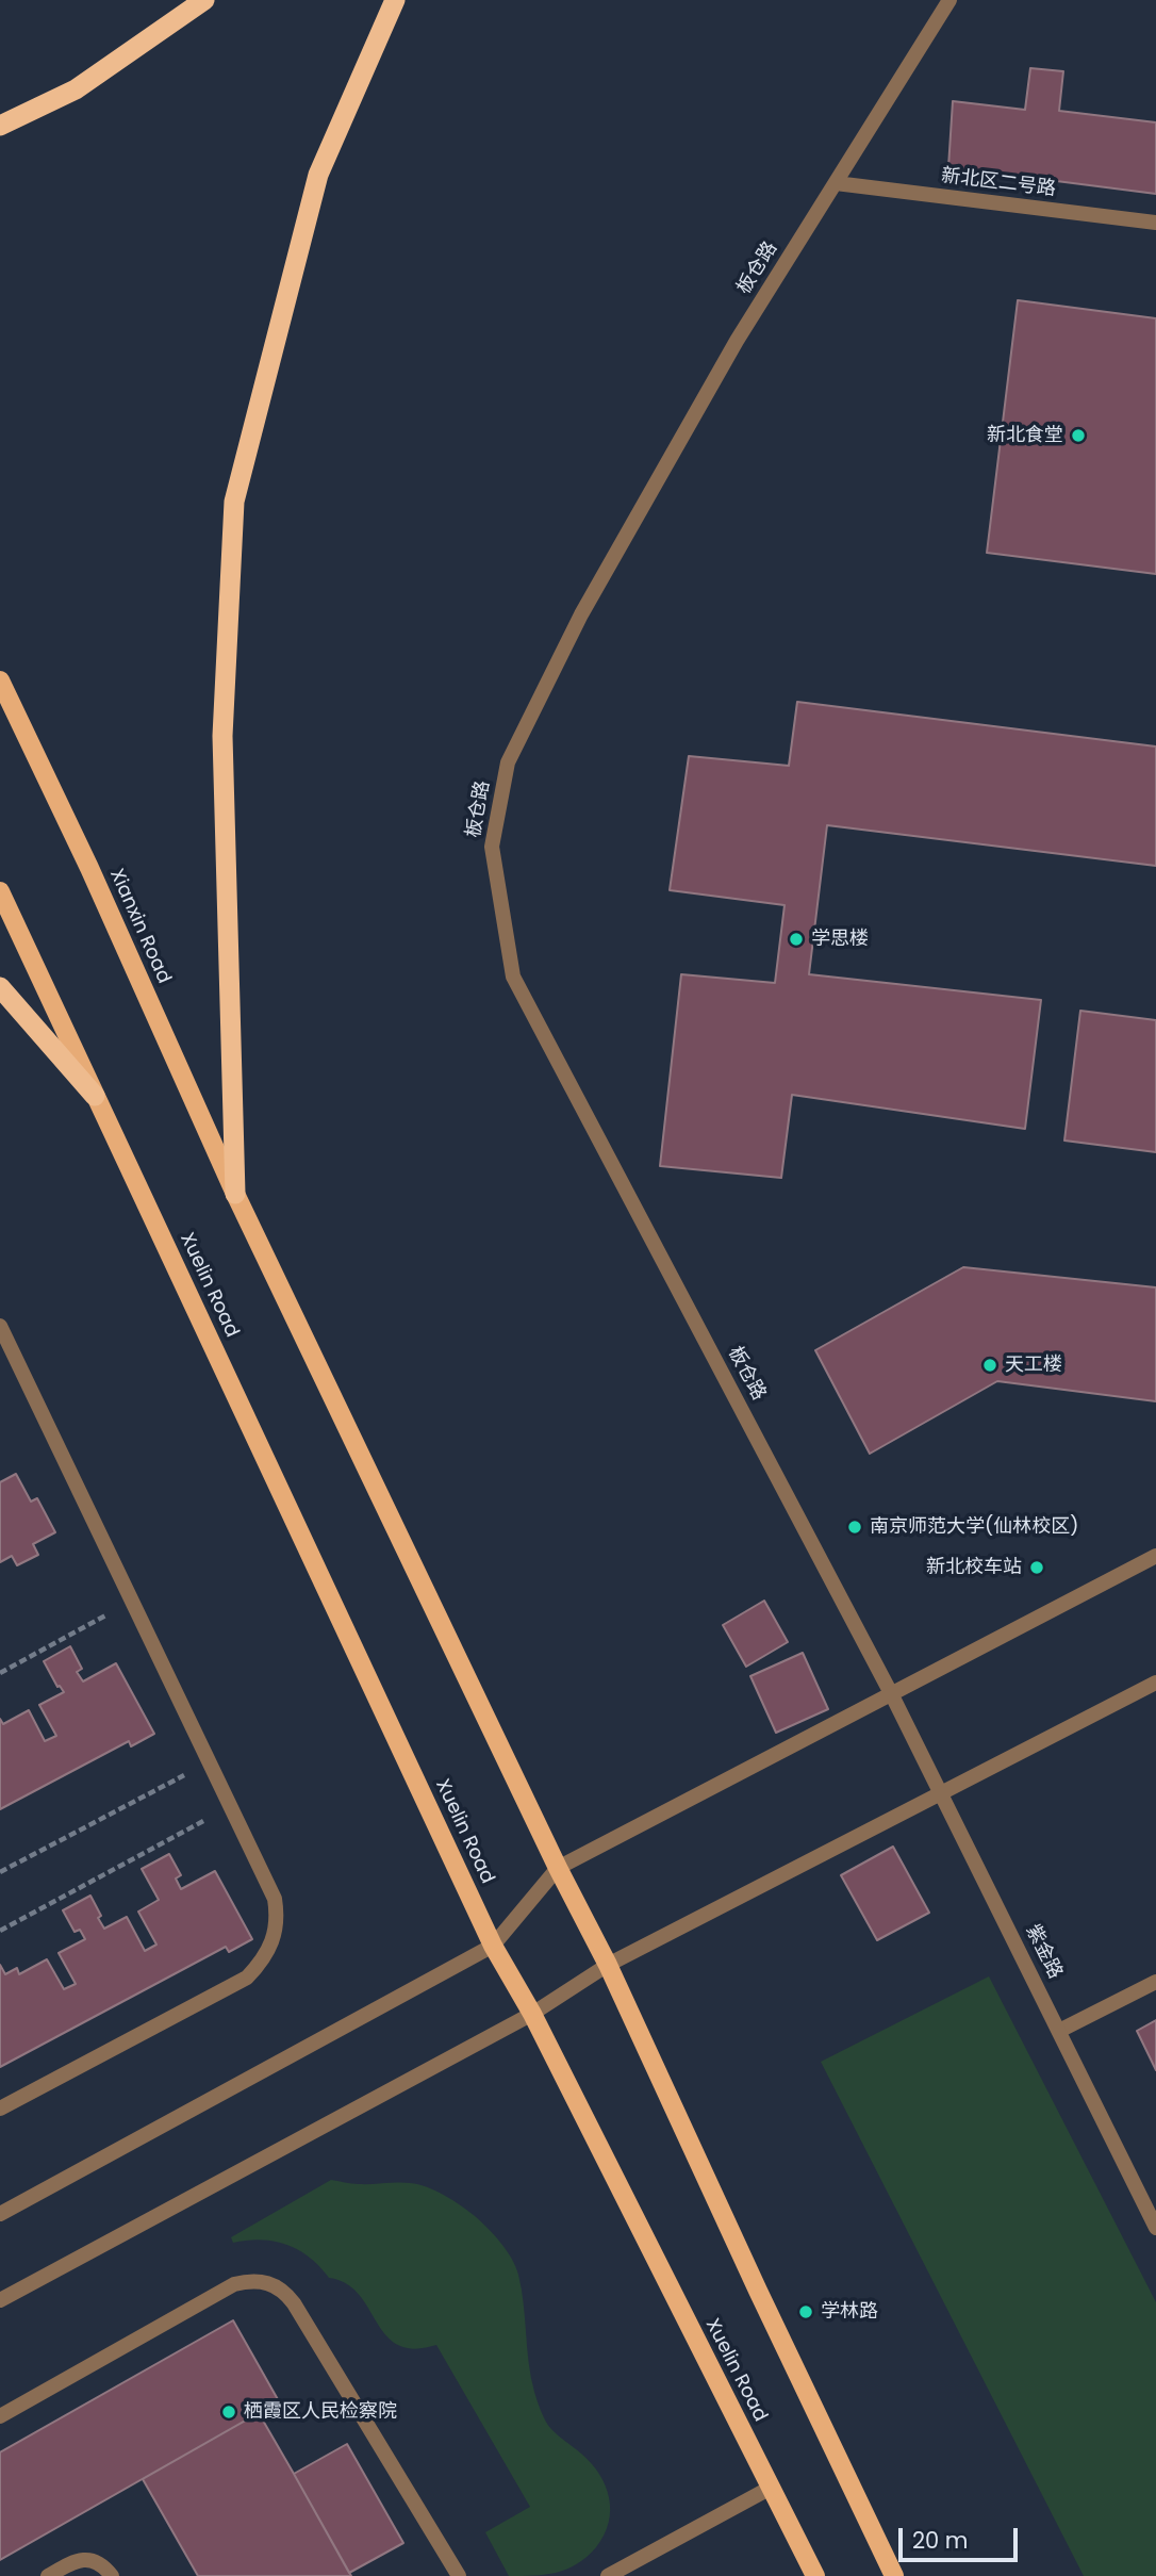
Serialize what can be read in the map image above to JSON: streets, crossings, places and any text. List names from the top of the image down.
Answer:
{
  "streets": {
    "main road": ["Xianxin Road", "Xuelin Road"],
    "street": ["新北区二号路", "板仓路", "紫金路"]
  },
  "crossings": [
    ["新北区二号路", "板仓路"],
    ["板仓路", "紫金路"]
  ],
  "places": [
    "新北食堂",
    "学思楼",
    "天工楼",
    "南京师范大学(仙林校区)",
    "新北校车站",
    "学林路",
    "栖霞区人民检察院"
  ],
  "scale_bar": "20 m"
}
